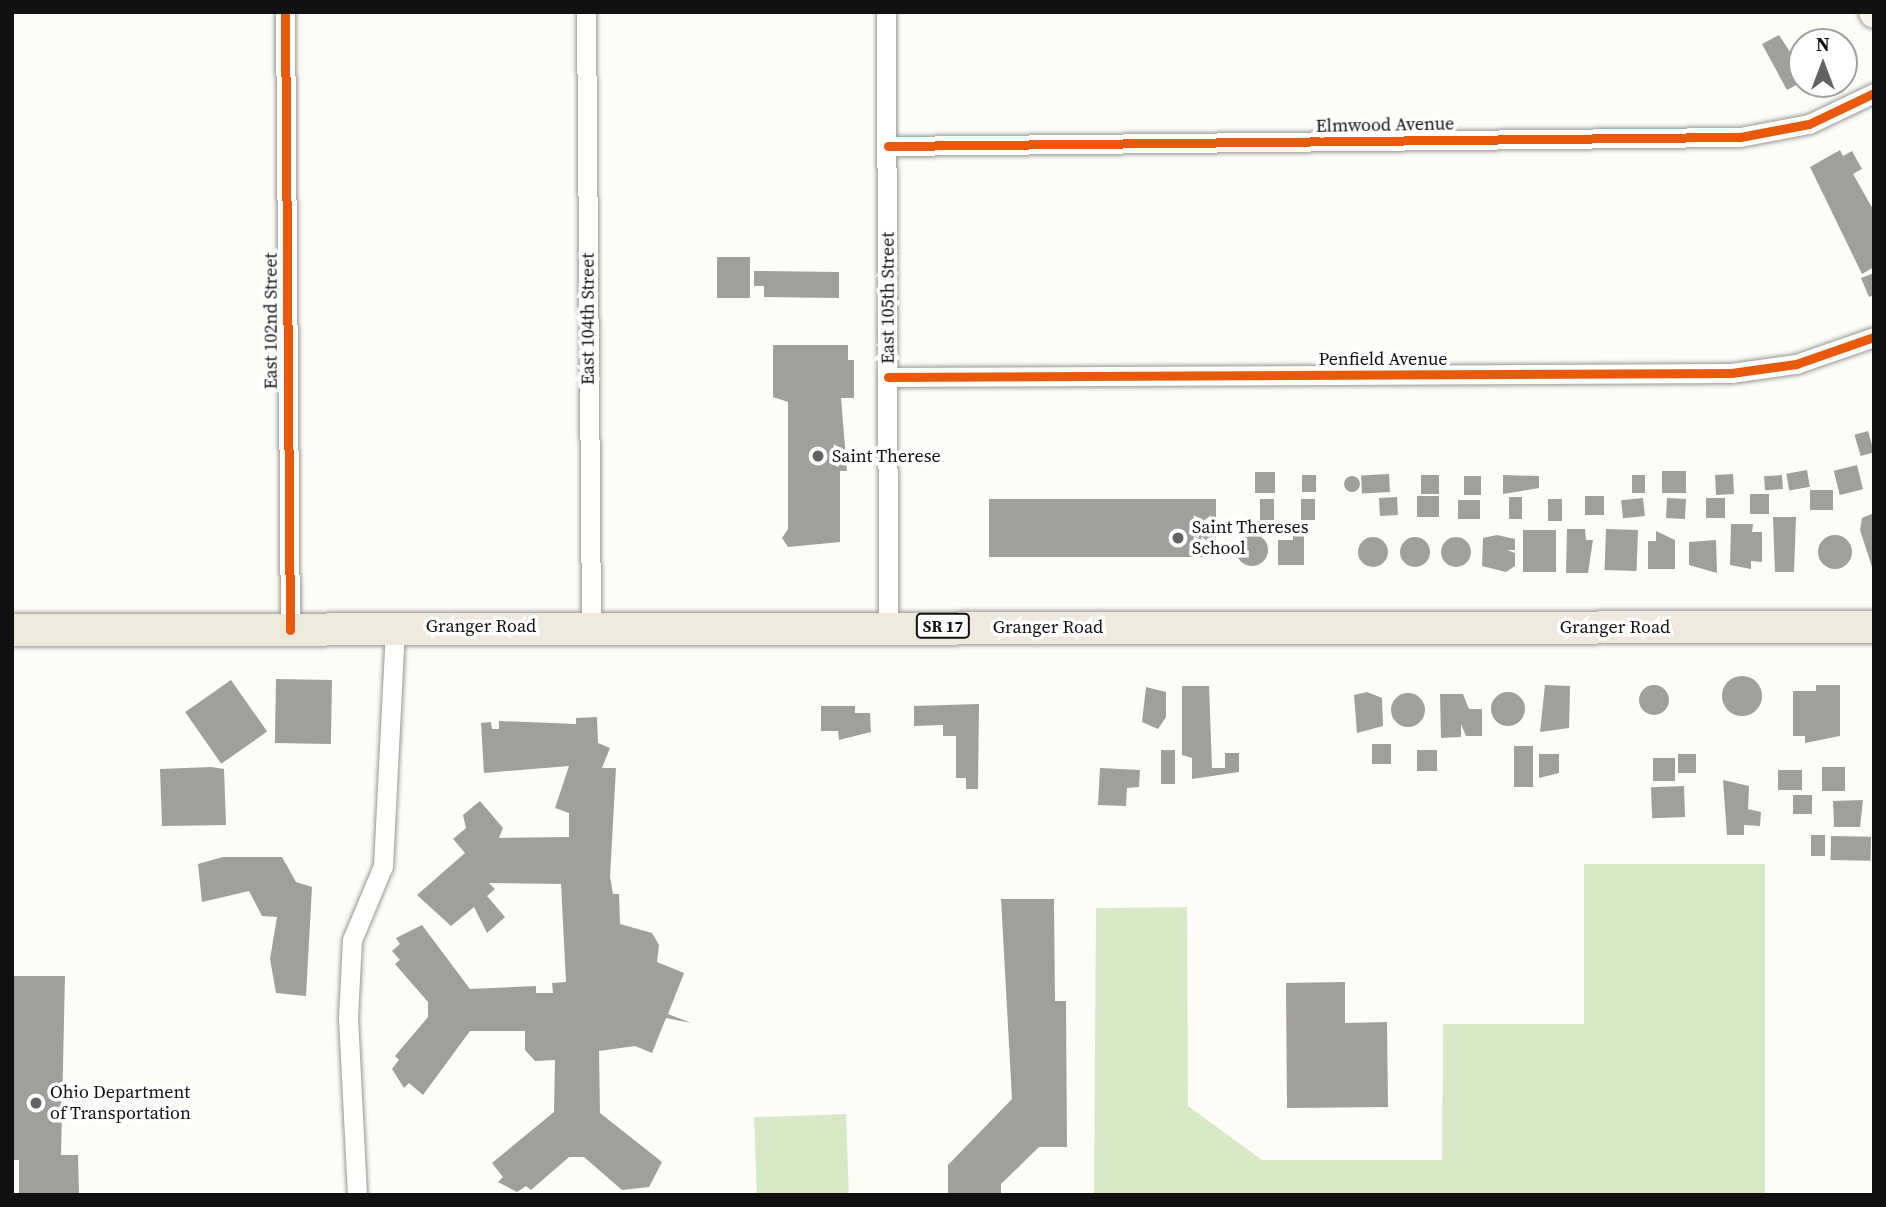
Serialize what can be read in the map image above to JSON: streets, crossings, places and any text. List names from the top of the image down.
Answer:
{
  "streets": {
    "main road": ["Granger Road", "SR 17"],
    "street": [
      "Elmwood Avenue",
      "East 105th Street",
      "East 104th Street",
      "East 102nd Street",
      "Penfield Avenue"
    ]
  },
  "crossings": [
    ["Elmwood Avenue", "East 105th Street"],
    ["East 105th Street", "Penfield Avenue"],
    ["East 105th Street", "Granger Road"],
    ["East 104th Street", "Granger Road"],
    ["East 102nd Street", "Granger Road"]
  ],
  "places": ["Saint Therese", "Saint Thereses School", "Ohio Department of Transportation"],
  "north": "top"
}
